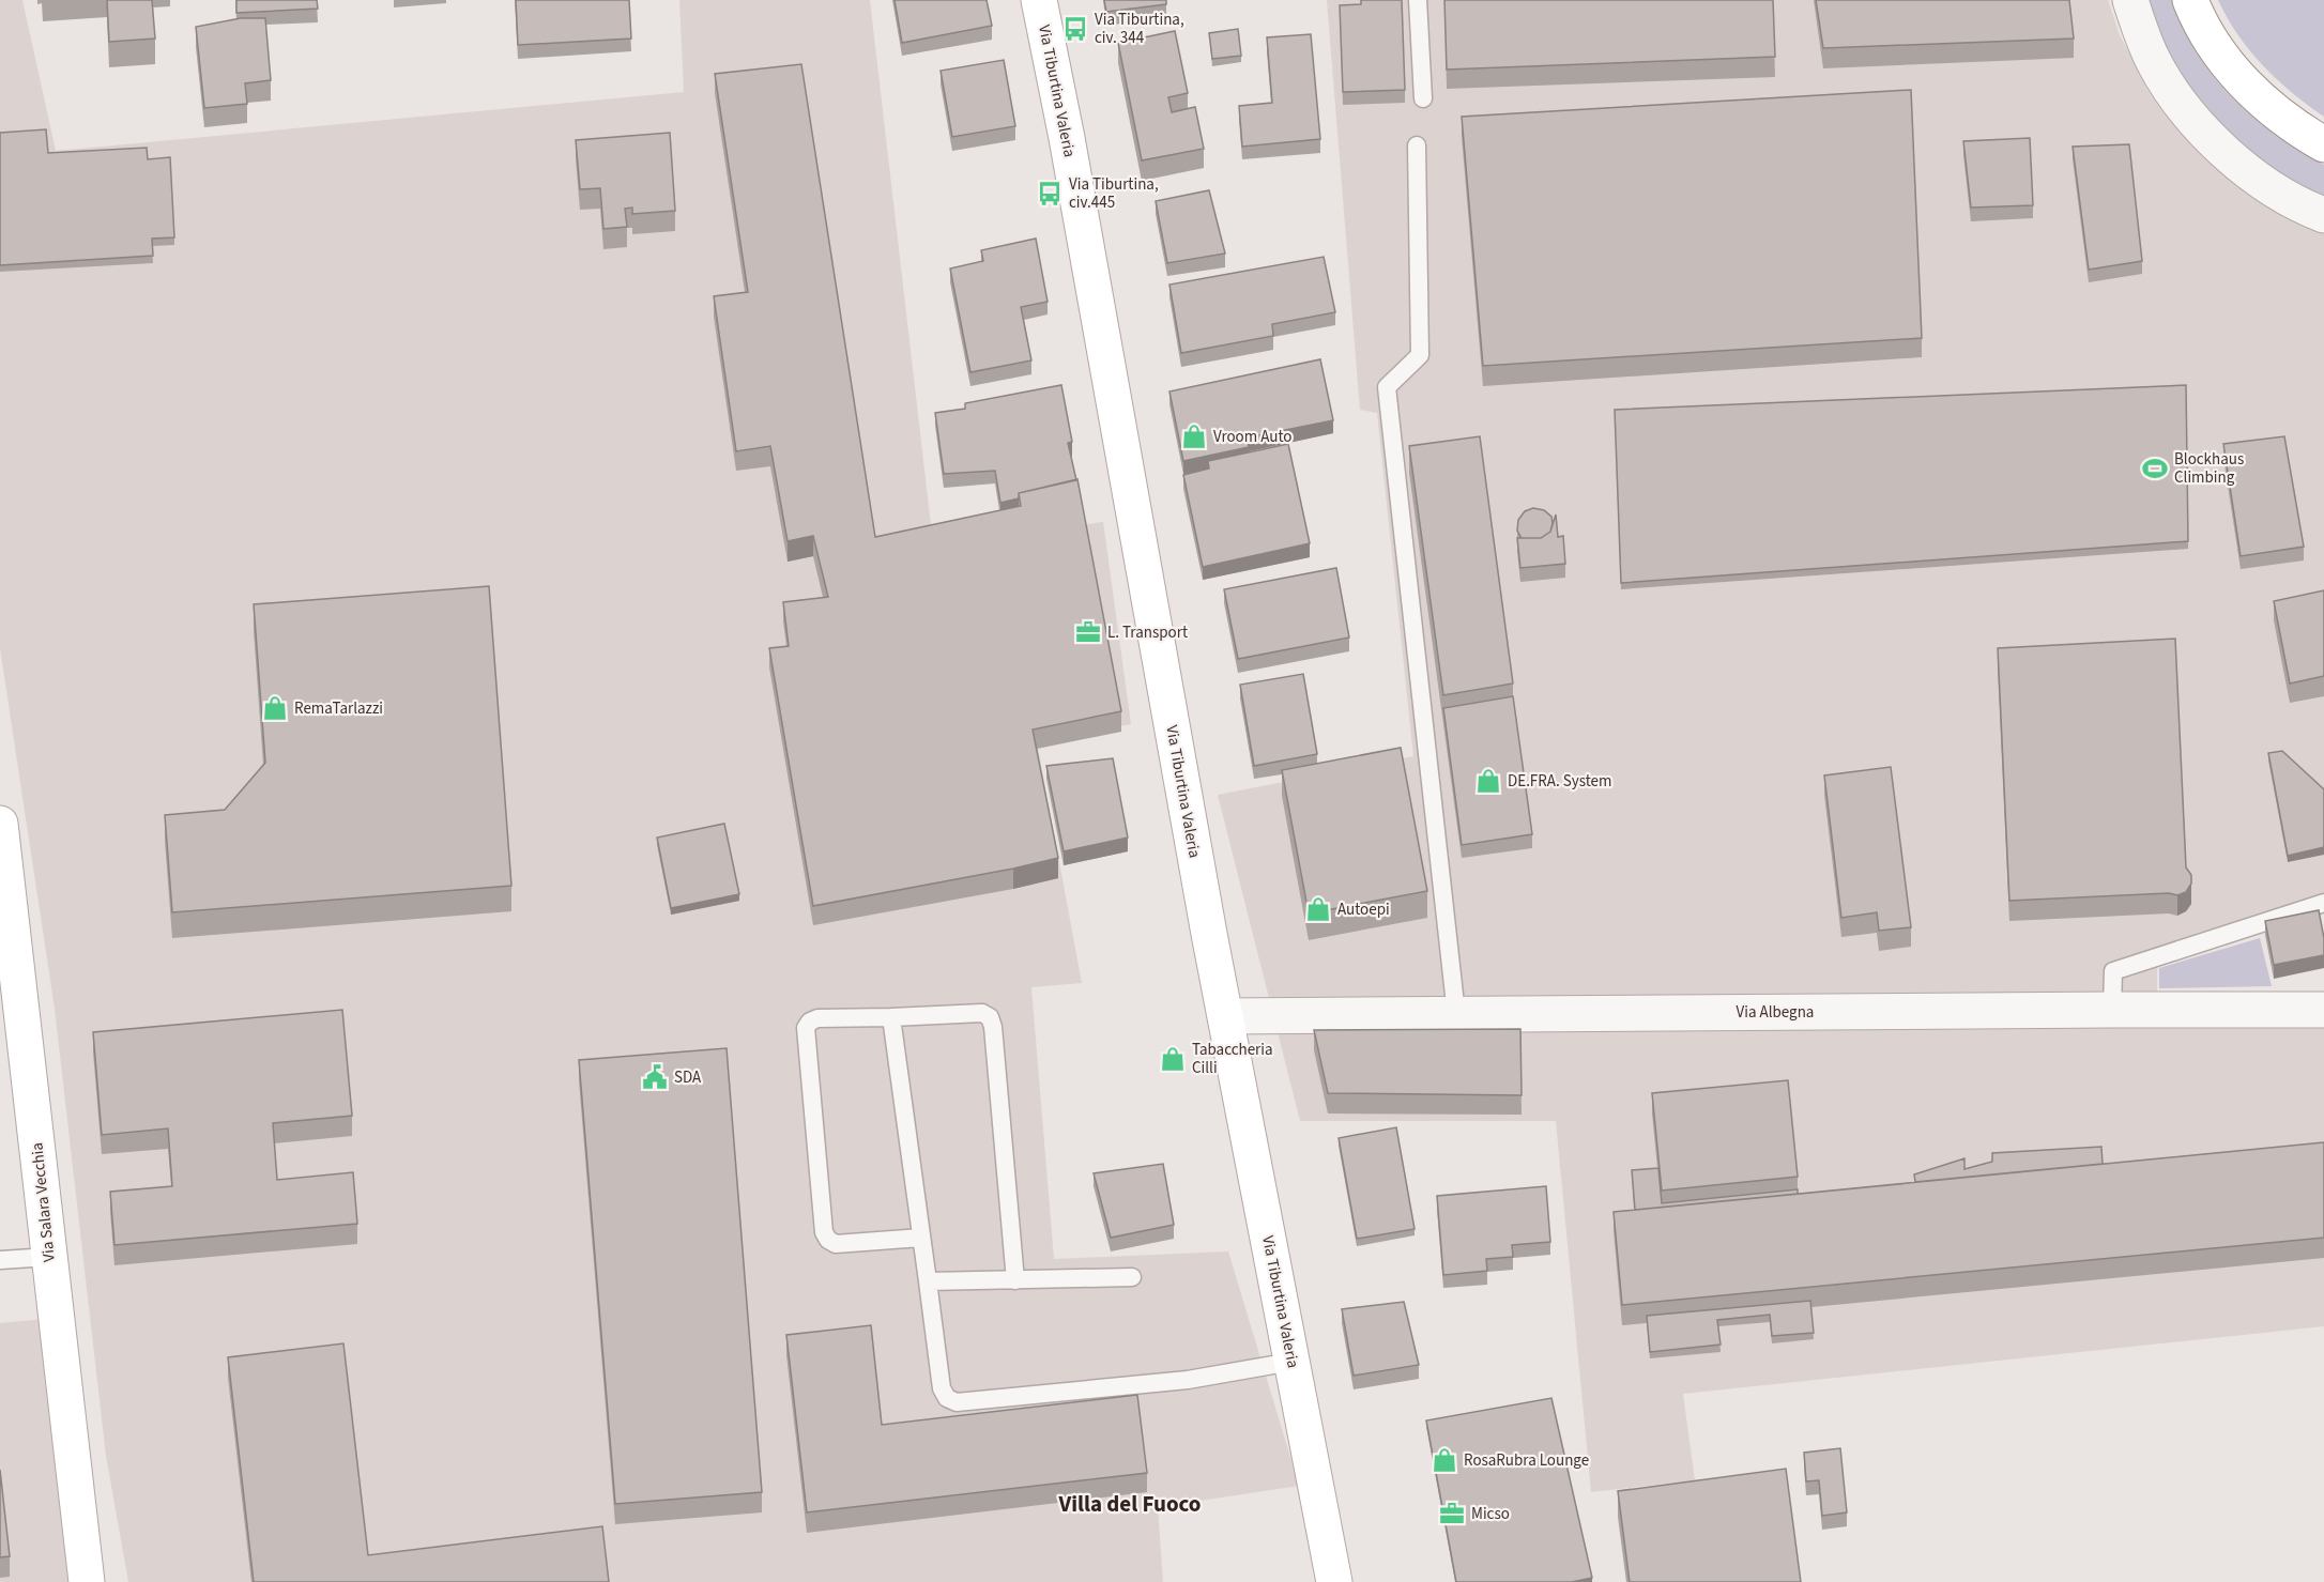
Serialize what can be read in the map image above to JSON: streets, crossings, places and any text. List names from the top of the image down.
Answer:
{
  "streets": {
    "main road": ["Via Tiburtina Valeria", "Via Salara Vecchia"],
    "street": ["Via Albegna"]
  },
  "crossings": [
    ["Via Tiburtina Valeria", "Via Albegna"]
  ],
  "districts": ["Villa del Fuoco"],
  "places": {
    "bus stop": ["Via Tiburtina, civ. 344", "Via Tiburtina, civ.445"],
    "shop": [
      "Vroom Auto",
      "RemaTarlazzi",
      "DE.FRA. System",
      "Autoepi",
      "Tabaccheria Cilli",
      "RosaRubra Lounge"
    ],
    "sports": ["Blockhaus Climbing"],
    "office": ["L. Transport", "Micso"],
    "public building": ["SDA"]
  }
}
